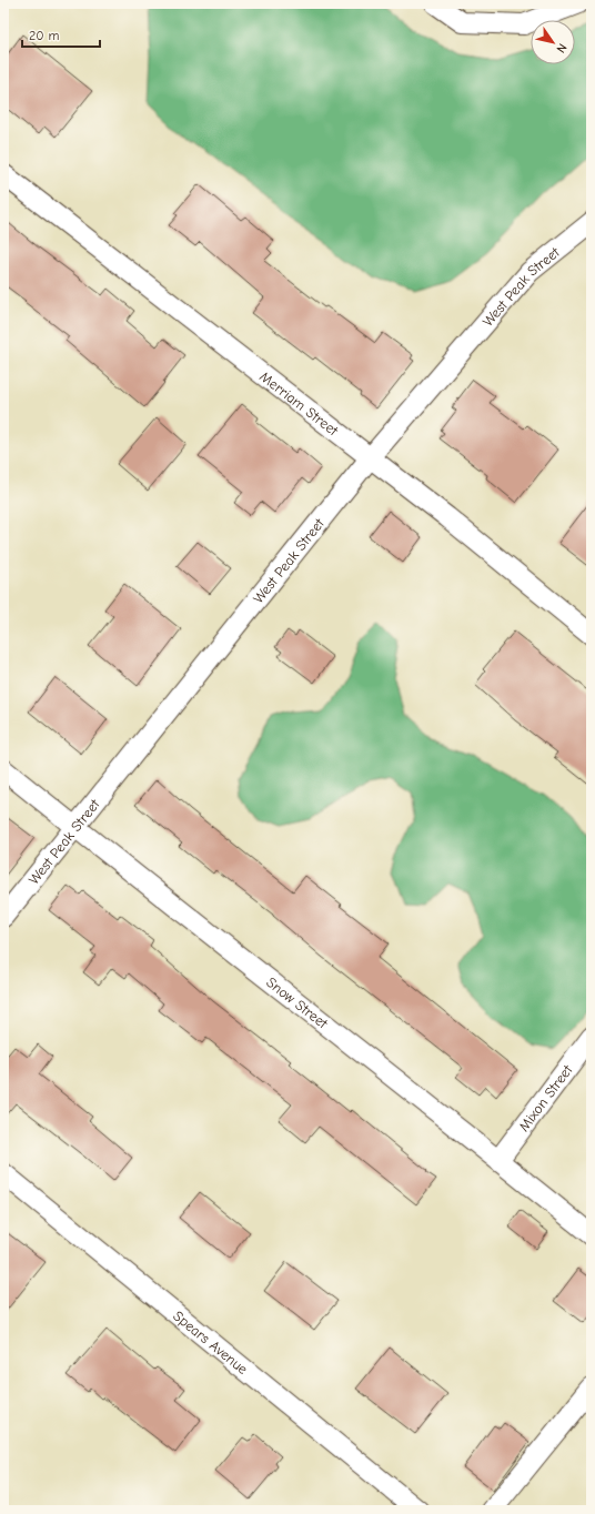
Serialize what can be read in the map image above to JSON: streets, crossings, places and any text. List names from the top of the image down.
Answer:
{
  "streets": {
    "street": [
      "West Peak Street",
      "Merriam Street",
      "Snow Street",
      "Mixon Street",
      "Spears Avenue"
    ]
  },
  "crossings": [
    ["West Peak Street", "Merriam Street"],
    ["West Peak Street", "Snow Street"],
    ["Snow Street", "Mixon Street"]
  ],
  "scale_bar": "20 m",
  "north": "bottom right"
}
